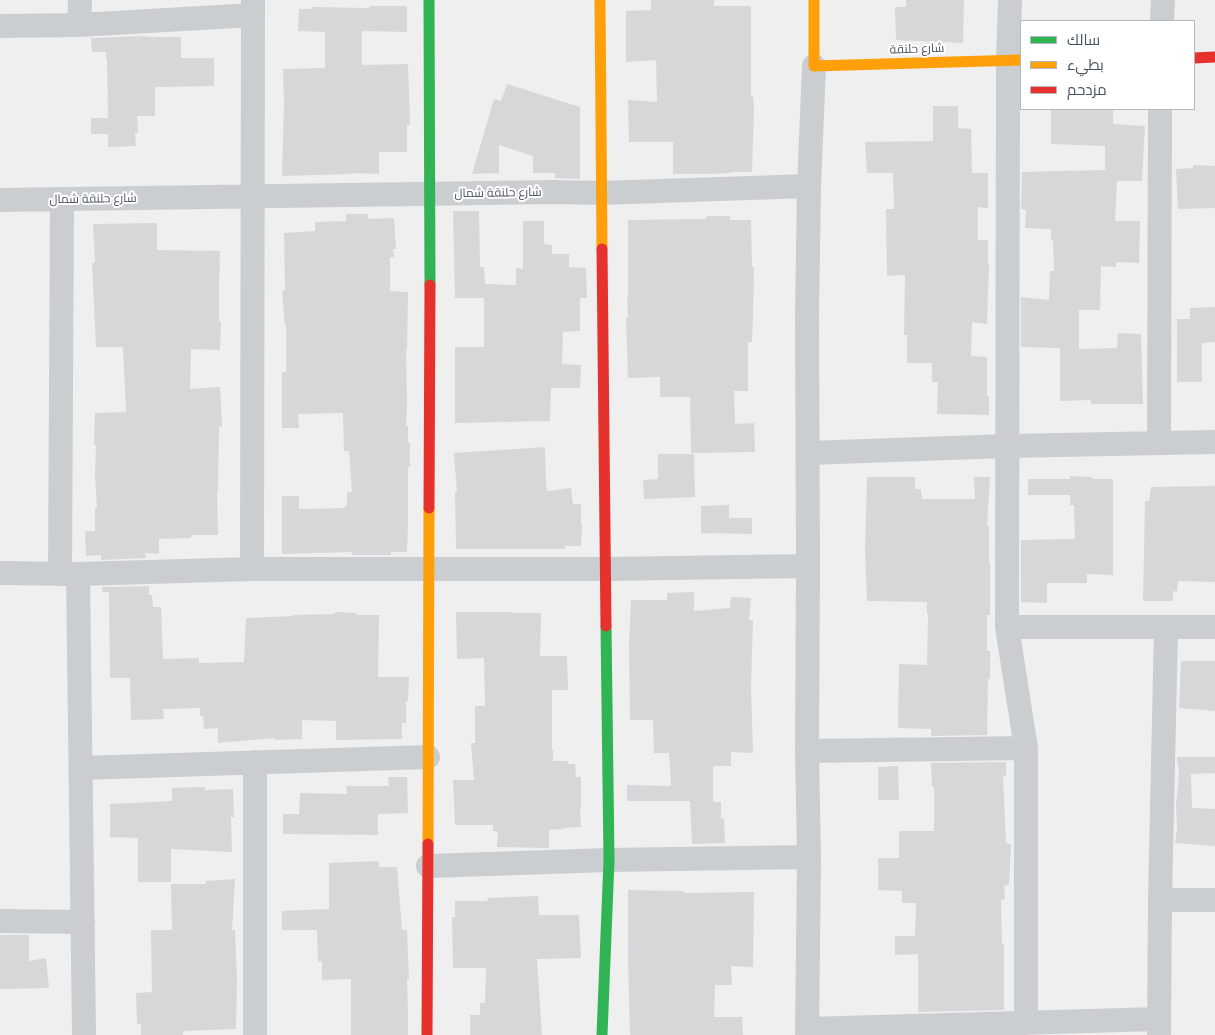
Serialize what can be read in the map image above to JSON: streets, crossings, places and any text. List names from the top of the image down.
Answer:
{
  "streets": {
    "street": ["شارع حلنقة", "شارع حلنقة شمال"]
  },
  "legend": ["سالك", "بطيء", "مزدحم"]
}
